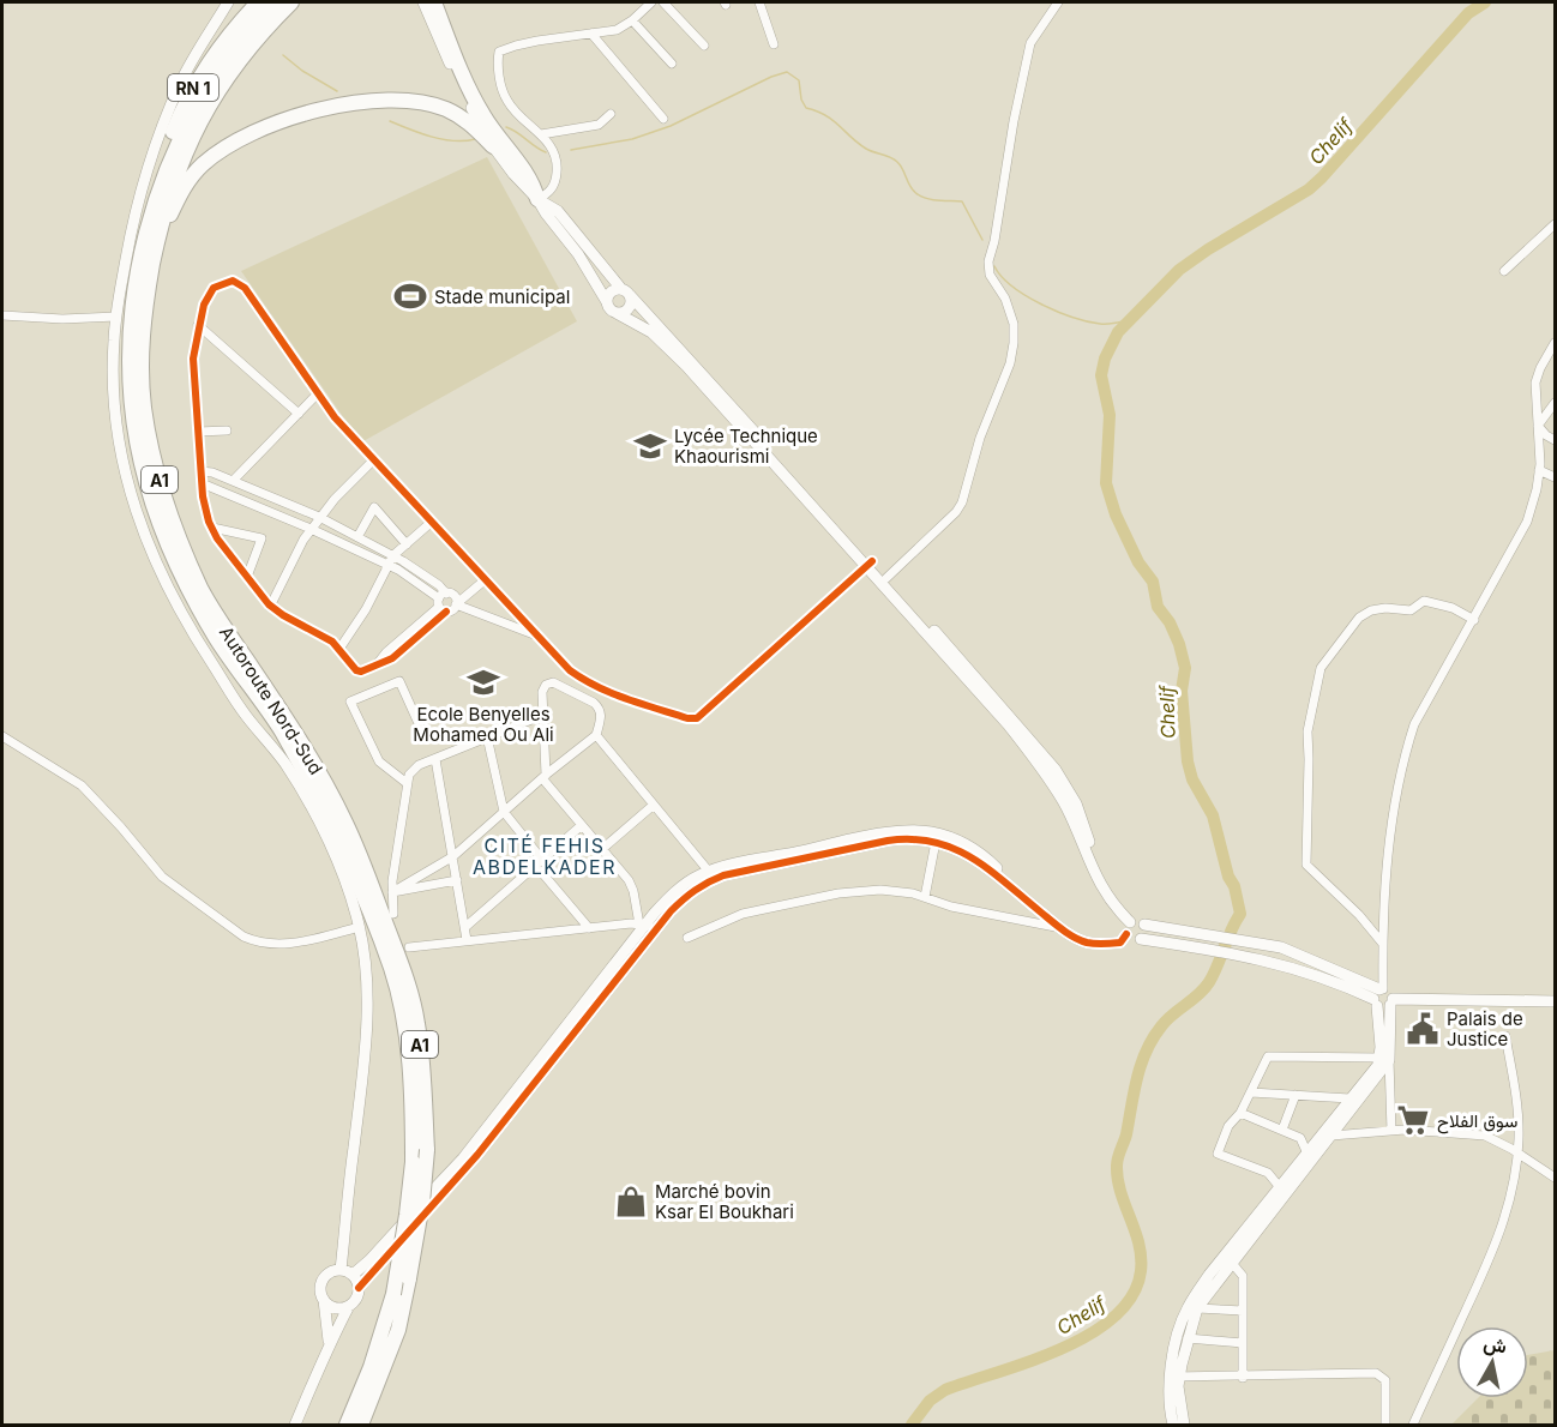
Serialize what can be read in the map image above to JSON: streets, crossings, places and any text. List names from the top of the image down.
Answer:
{
  "streets": {
    "highway": ["RN 1", "A1", "Autoroute Nord-Sud"]
  },
  "crossings": [
    ["RN 1", "Autoroute Nord-Sud"]
  ],
  "districts": ["CITÉ FEHIS ABDELKADER"],
  "water": ["Chelif"],
  "places": {
    "sports": ["Stade municipal"],
    "school or university": ["Lycée Technique Khaourismi", "Ecole Benyelles Mohamed Ou Ali"],
    "public building": ["Palais de Justice"],
    "supermarket": ["سوق الفلاح"],
    "shop": ["Marché bovin Ksar El Boukhari"]
  },
  "north": "top"
}
